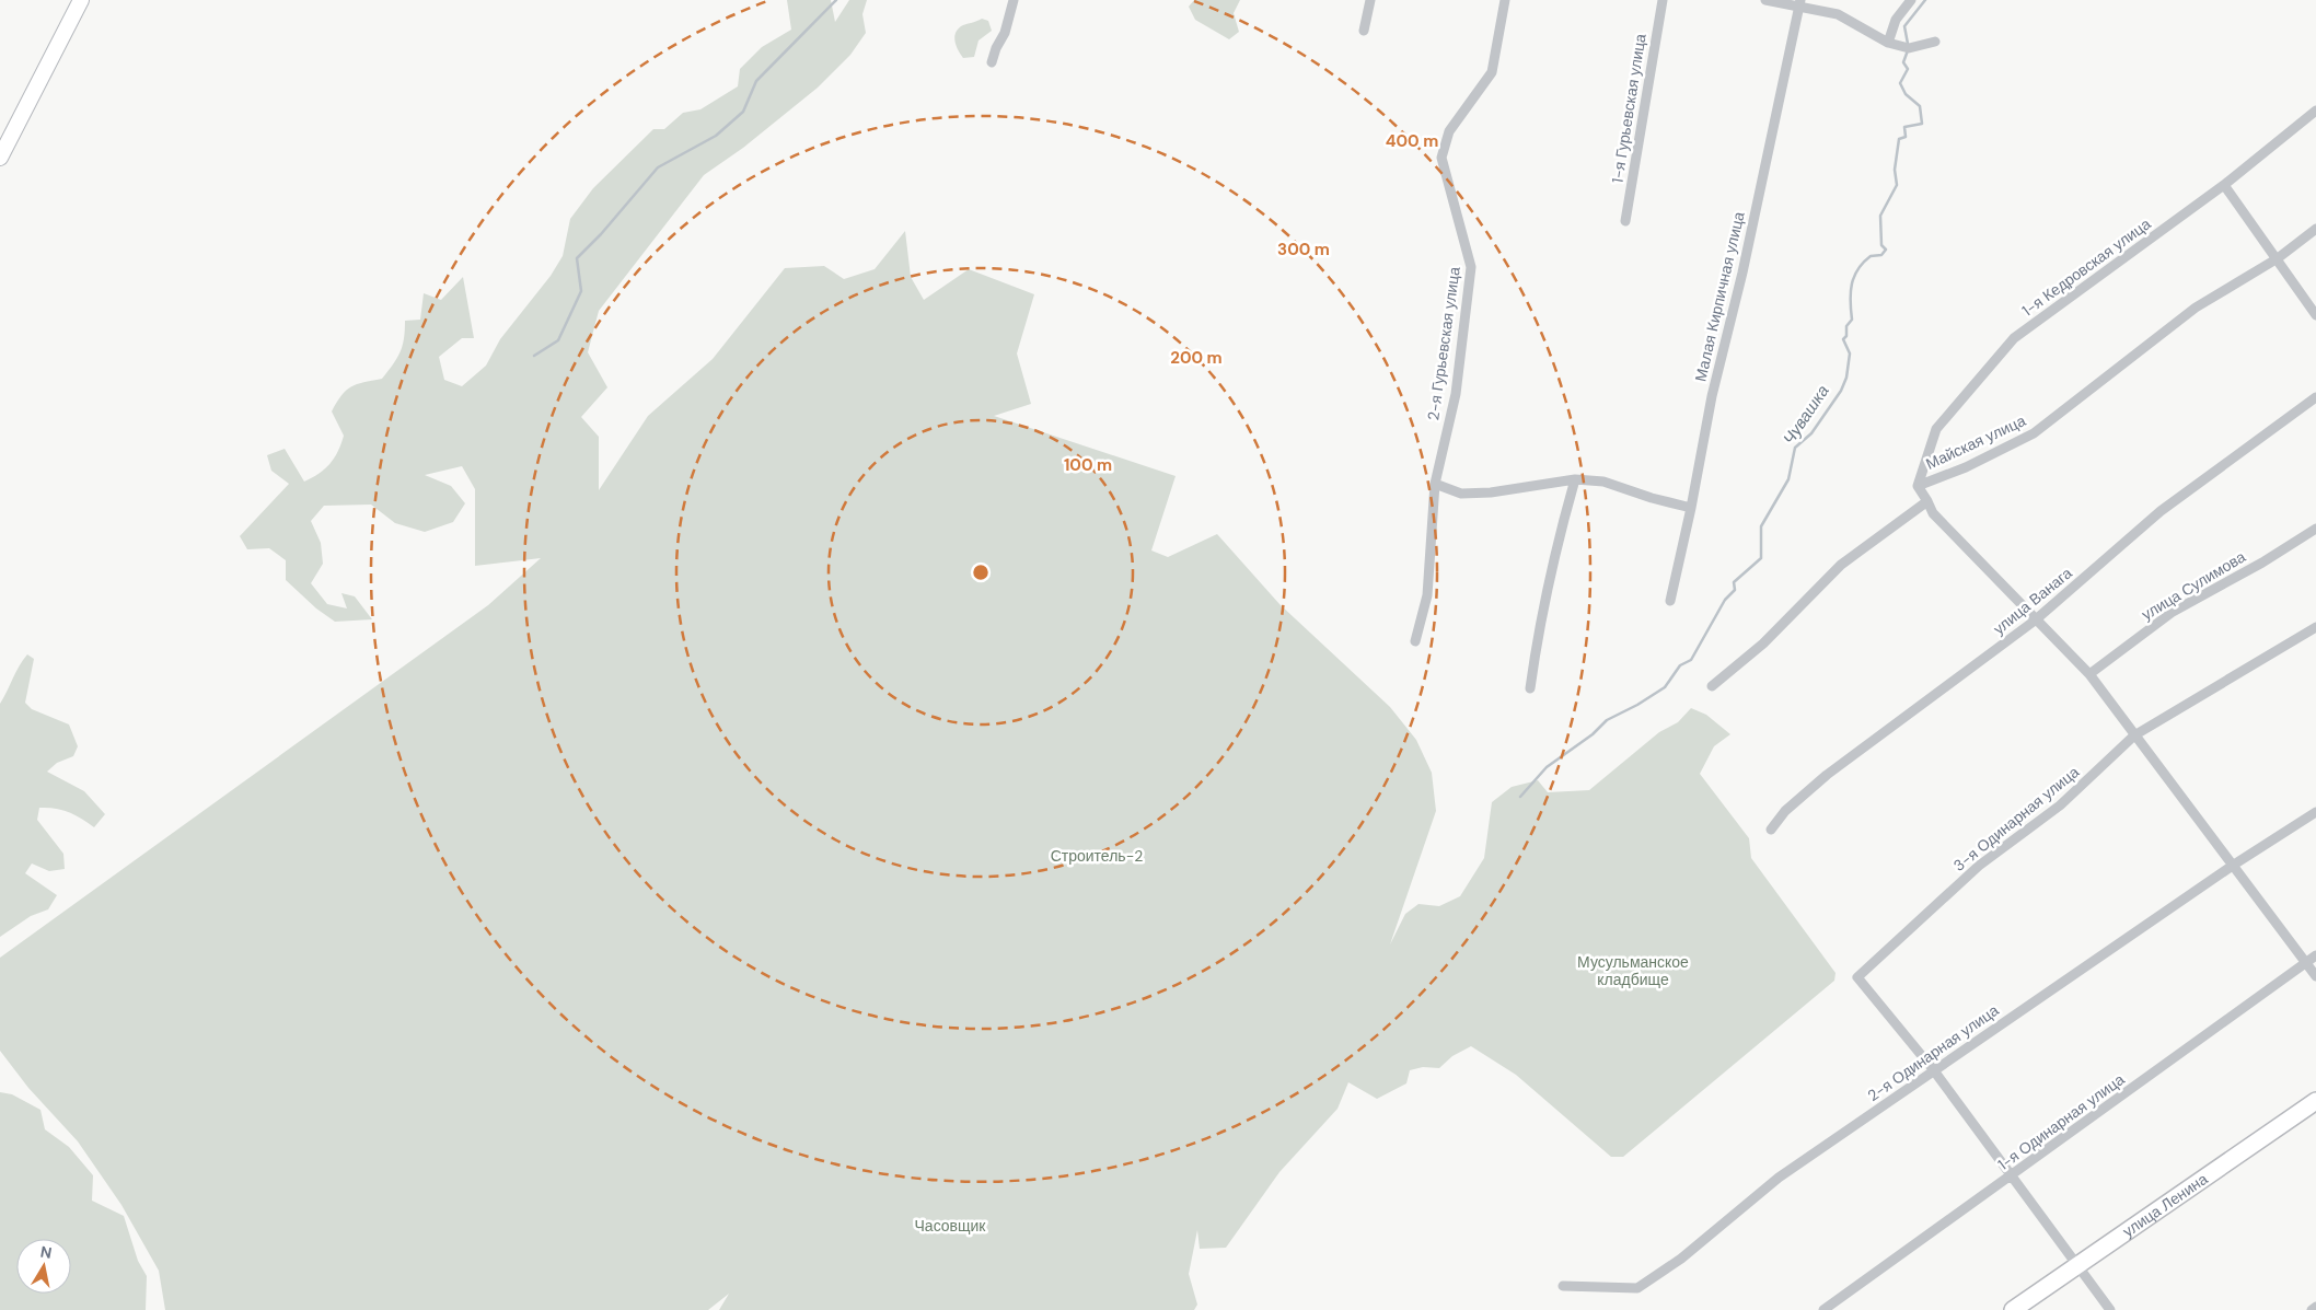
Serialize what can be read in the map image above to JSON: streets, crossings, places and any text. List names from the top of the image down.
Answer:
{
  "streets": {
    "main road": ["улица Ленина"],
    "street": [
      "1-я Гурьевская улица",
      "1-я Кедровская улица",
      "Малая Кирпичная улица",
      "2-я Гурьевская улица",
      "Майская улица",
      "улица Сулимова",
      "улица Ванага",
      "3-я Одинарная улица",
      "2-я Одинарная улица",
      "1-я Одинарная улица"
    ]
  },
  "crossings": [
    ["1-я Кедровская улица", "Майская улица"],
    ["Майская улица", "улица Сулимова"],
    ["Майская улица", "улица Ванага"],
    ["Майская улица", "3-я Одинарная улица"],
    ["Майская улица", "2-я Одинарная улица"],
    ["Майская улица", "1-я Одинарная улица"],
    ["3-я Одинарная улица", "2-я Одинарная улица"]
  ],
  "water": ["Чувашка"],
  "parks": ["Строитель-2", "Мусульманское кладбище", "Часовщик"],
  "north": "top",
  "rings": [
    "400 m",
    "300 m",
    "200 m",
    "100 m"
  ]
}
